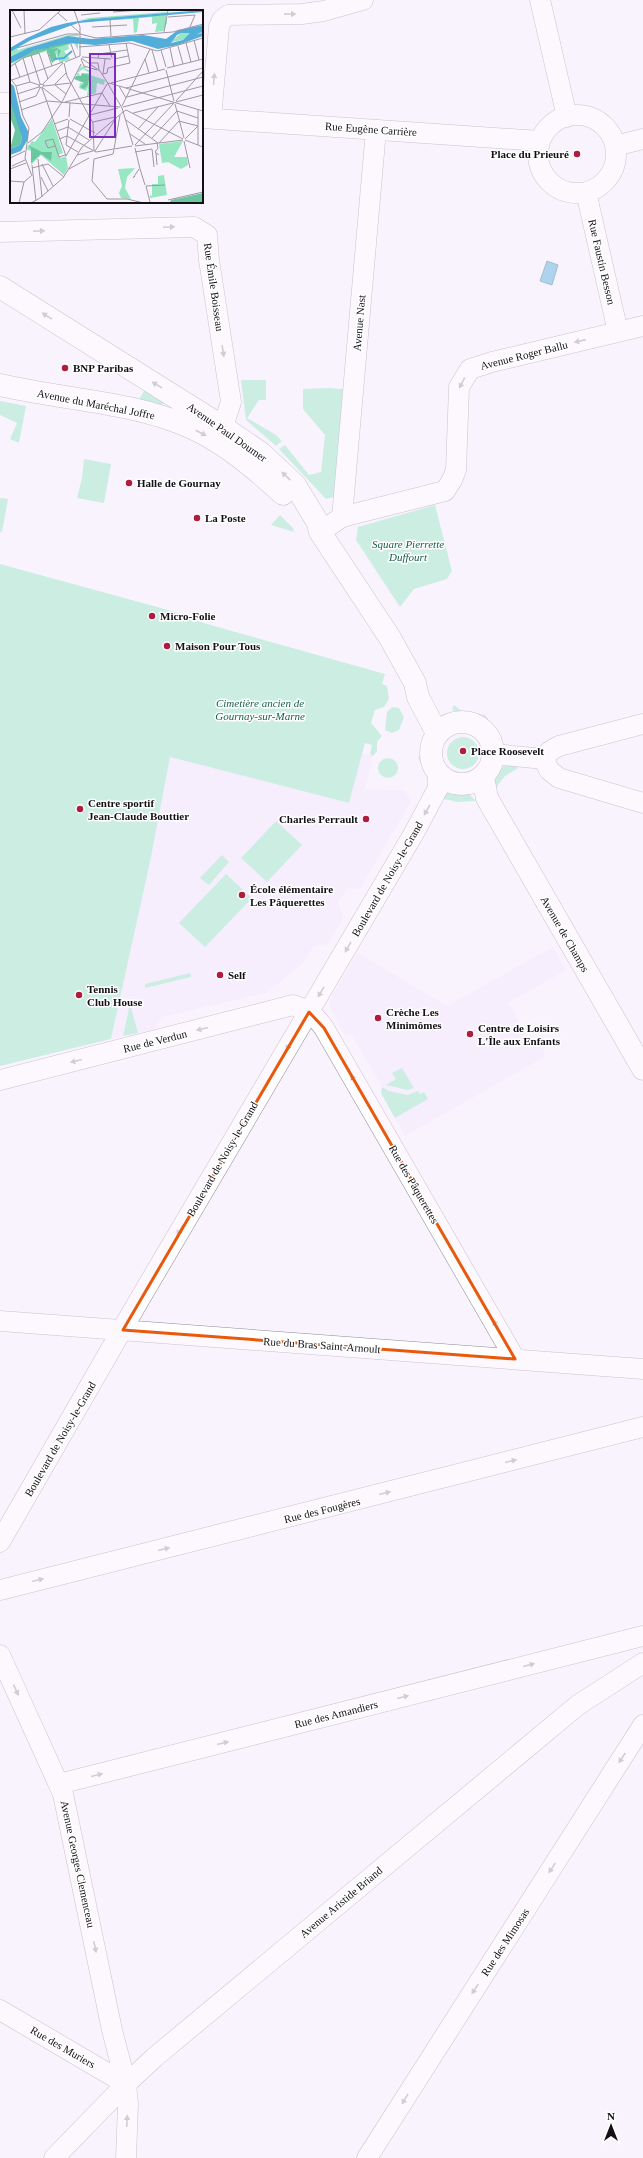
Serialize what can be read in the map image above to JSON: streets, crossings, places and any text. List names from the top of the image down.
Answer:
{
  "streets": {
    "main road": ["Avenue du Maréchal Joffre", "Avenue Paul Doumer", "Avenue de Champs"],
    "street": [
      "Rue Eugène Carrière",
      "Rue Faustin Besson",
      "Rue Émile Boisseau",
      "Avenue Nast",
      "Avenue Roger Ballu",
      "Boulevard de Noisy-le-Grand",
      "Rue de Verdun",
      "Rue des Pâquerettes",
      "Rue du Bras Saint-Arnoult",
      "Rue des Fougères",
      "Rue des Amandiers",
      "Avenue Georges Clemenceau",
      "Avenue Aristide Briand",
      "Rue des Mimosas",
      "Rue des Muriers"
    ]
  },
  "crossings": [
    ["Rue Eugène Carrière", "Rue Faustin Besson"],
    ["Rue Eugène Carrière", "Avenue Nast"],
    ["Rue Faustin Besson", "Avenue Roger Ballu"],
    ["Rue Émile Boisseau", "Avenue Paul Doumer"],
    ["Avenue Nast", "Avenue Roger Ballu"],
    ["Avenue du Maréchal Joffre", "Avenue Paul Doumer"],
    ["Avenue Paul Doumer", "Boulevard de Noisy-le-Grand"],
    ["Avenue Paul Doumer", "Avenue de Champs"],
    ["Boulevard de Noisy-le-Grand", "Avenue de Champs"],
    ["Boulevard de Noisy-le-Grand", "Rue de Verdun"],
    ["Boulevard de Noisy-le-Grand", "Rue des Pâquerettes"],
    ["Boulevard de Noisy-le-Grand", "Rue du Bras Saint-Arnoult"],
    ["Rue de Verdun", "Rue des Pâquerettes"],
    ["Rue des Pâquerettes", "Rue du Bras Saint-Arnoult"],
    ["Rue des Amandiers", "Avenue Georges Clemenceau"],
    ["Avenue Georges Clemenceau", "Avenue Aristide Briand"],
    ["Avenue Georges Clemenceau", "Rue des Muriers"],
    ["Avenue Aristide Briand", "Rue des Muriers"]
  ],
  "one_way": [
    "Avenue Roger Ballu",
    "Avenue Paul Doumer",
    "Boulevard de Noisy-le-Grand",
    "Rue de Verdun",
    "Rue des Pâquerettes",
    "Rue des Fougères",
    "Rue des Amandiers",
    "Rue des Mimosas"
  ],
  "parks": ["Square Pierrette Duffourt", "Cimetière ancien de Gournay-sur-Marne"],
  "places": [
    "Place du Prieuré",
    "BNP Paribas",
    "Halle de Gournay",
    "La Poste",
    "Micro-Folie",
    "Maison Pour Tous",
    "Place Roosevelt",
    "Centre sportif Jean-Claude Bouttier",
    "Charles Perrault",
    "École élémentaire Les Pâquerettes",
    "Self",
    "Tennis Club House",
    "Crèche Les Minimômes",
    "Centre de Loisirs L'Île aux Enfants"
  ],
  "north": "top"
}
